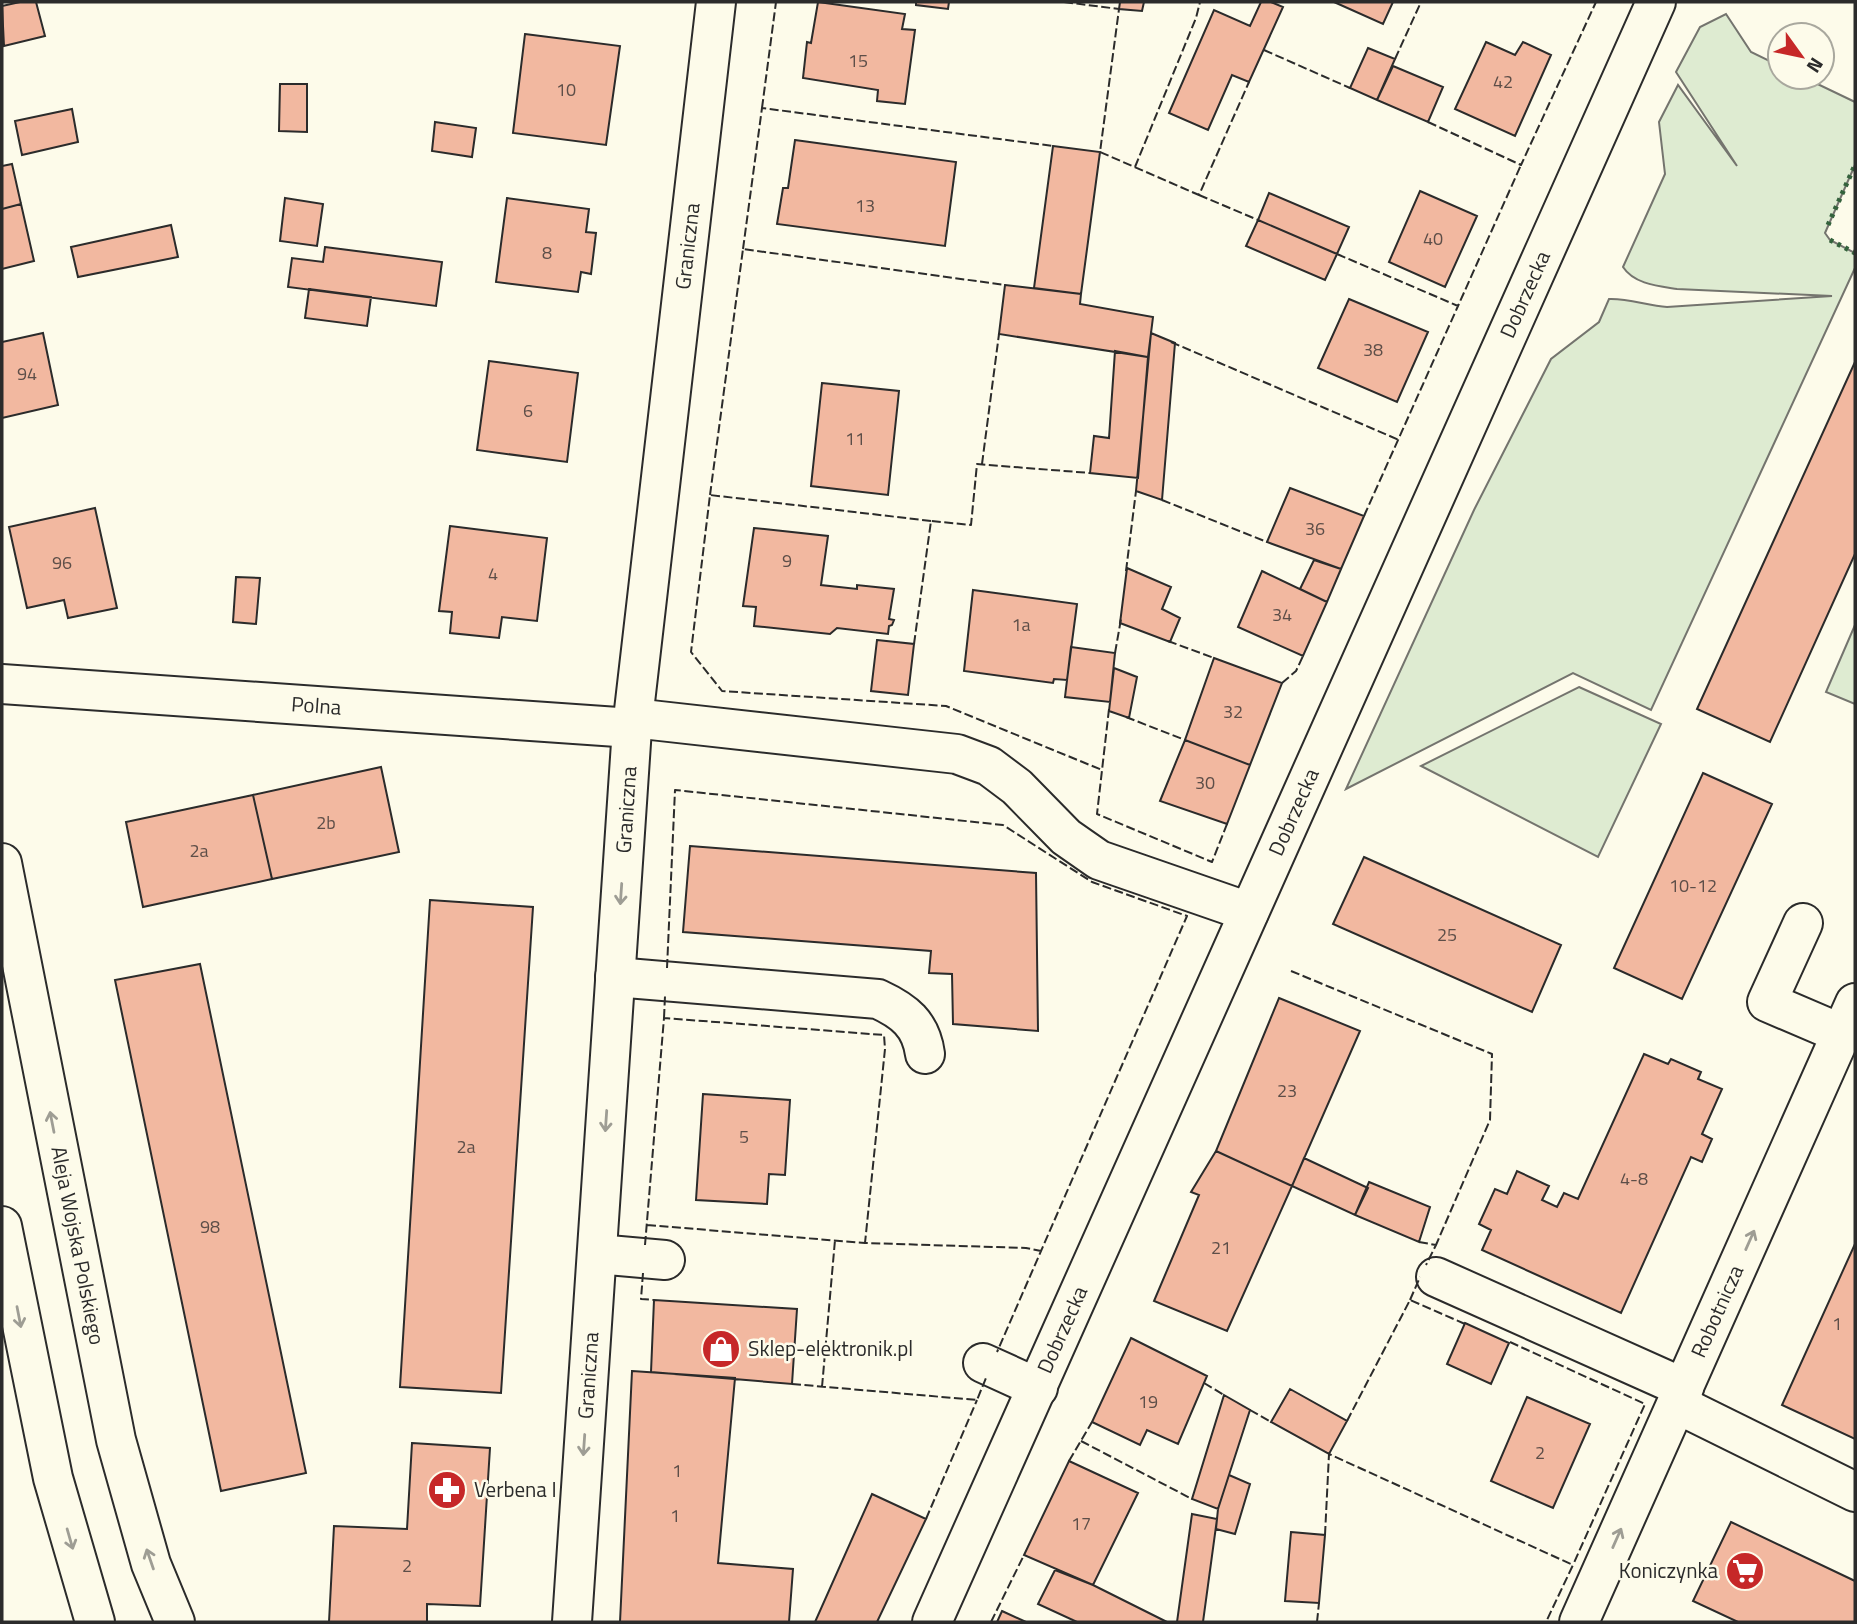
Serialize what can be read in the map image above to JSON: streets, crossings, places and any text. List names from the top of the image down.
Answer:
{
  "streets": {
    "street": [
      "Graniczna",
      "Dobrzecka",
      "Polna",
      "Aleja Wojska Polskiego",
      "Robotnicza"
    ]
  },
  "crossings": [
    ["Graniczna", "Polna"],
    ["Dobrzecka", "Polna"]
  ],
  "one_way": ["Graniczna", "Robotnicza"],
  "places": {
    "shop": ["Sklep-elektronik.pl"],
    "pharmacy": ["Verbena I"],
    "supermarket": ["Koniczynka"]
  },
  "house_numbers": [
    "15",
    "42",
    "10",
    "13",
    "40",
    "8",
    "38",
    "94",
    "6",
    "11",
    "36",
    "9",
    "96",
    "4",
    "34",
    "1a",
    "32",
    "30",
    "2b",
    "2a",
    "10-12",
    "25",
    "23",
    "5",
    "2a",
    "4-8",
    "98",
    "21",
    "1",
    "19",
    "2",
    "1",
    "1",
    "17",
    "2"
  ],
  "north": "bottom right"
}
